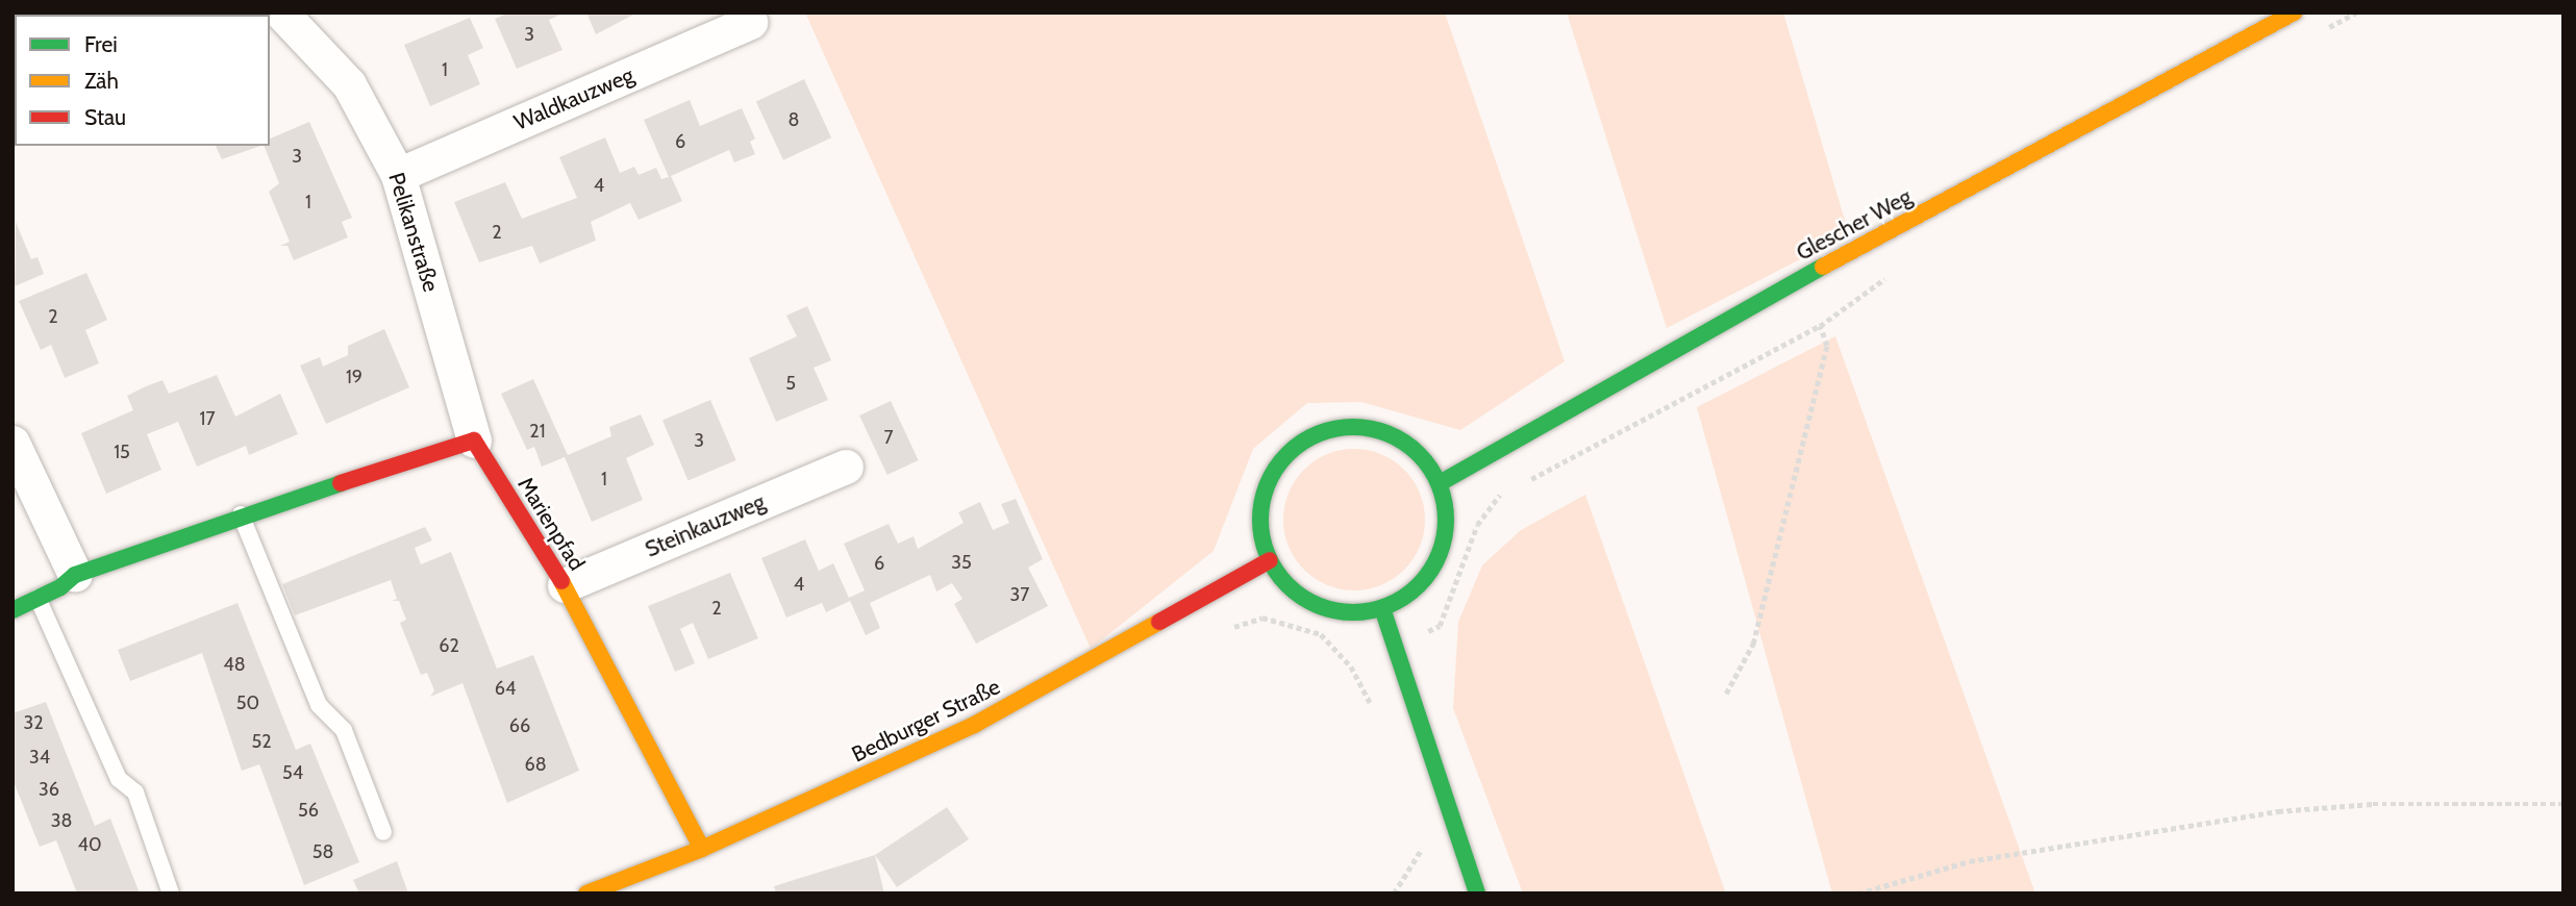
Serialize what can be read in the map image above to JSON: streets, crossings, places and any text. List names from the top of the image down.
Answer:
{
  "streets": {
    "street": [
      "Waldkauzweg",
      "Glescher Weg",
      "Pelikanstraße",
      "Marienpfad",
      "Steinkauzweg",
      "Bedburger Straße"
    ]
  },
  "crossings": [
    ["Waldkauzweg", "Pelikanstraße"],
    ["Glescher Weg", "Bedburger Straße"],
    ["Pelikanstraße", "Marienpfad"],
    ["Marienpfad", "Steinkauzweg"],
    ["Marienpfad", "Bedburger Straße"]
  ],
  "house_numbers": [
    "3",
    "1",
    "8",
    "6",
    "3",
    "4",
    "1",
    "2",
    "2",
    "19",
    "5",
    "17",
    "21",
    "7",
    "3",
    "15",
    "1",
    "35",
    "6",
    "4",
    "37",
    "2",
    "62",
    "48",
    "64",
    "50",
    "32",
    "66",
    "52",
    "34",
    "68",
    "54",
    "36",
    "56",
    "38",
    "40",
    "58"
  ],
  "legend": ["Frei", "Zäh", "Stau"]
}
